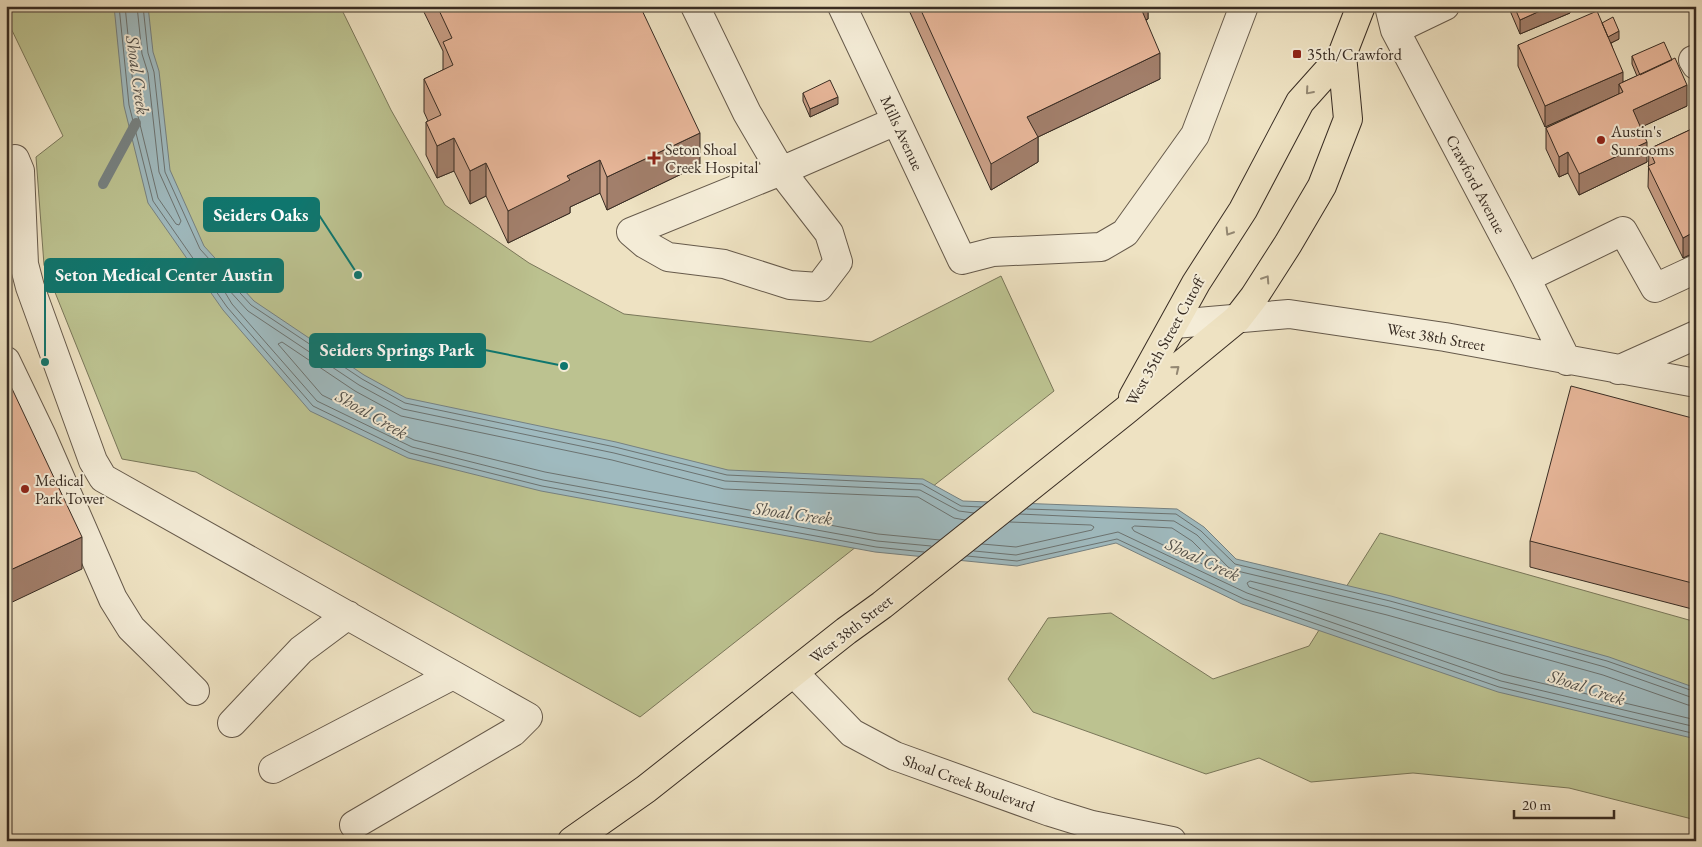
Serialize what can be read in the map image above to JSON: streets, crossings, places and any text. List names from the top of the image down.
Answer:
{
  "streets": {
    "main road": ["West 38th Street", "West 35th Street Cutoff"],
    "street": ["Mills Avenue", "Crawford Avenue", "Shoal Creek Boulevard"]
  },
  "crossings": [
    ["Crawford Avenue", "West 38th Street"],
    ["West 38th Street", "West 35th Street Cutoff"],
    ["West 38th Street", "Shoal Creek Boulevard"]
  ],
  "water": ["Shoal Creek"],
  "places": {
    "transit": ["35th/Crawford"],
    "other": [
      "Austin's Sunrooms",
      "Seiders Oaks",
      "Seton Medical Center Austin",
      "Seiders Springs Park",
      "Medical Park Tower"
    ],
    "health": ["Seton Shoal Creek Hospital"]
  },
  "scale_bar": "20 m"
}
